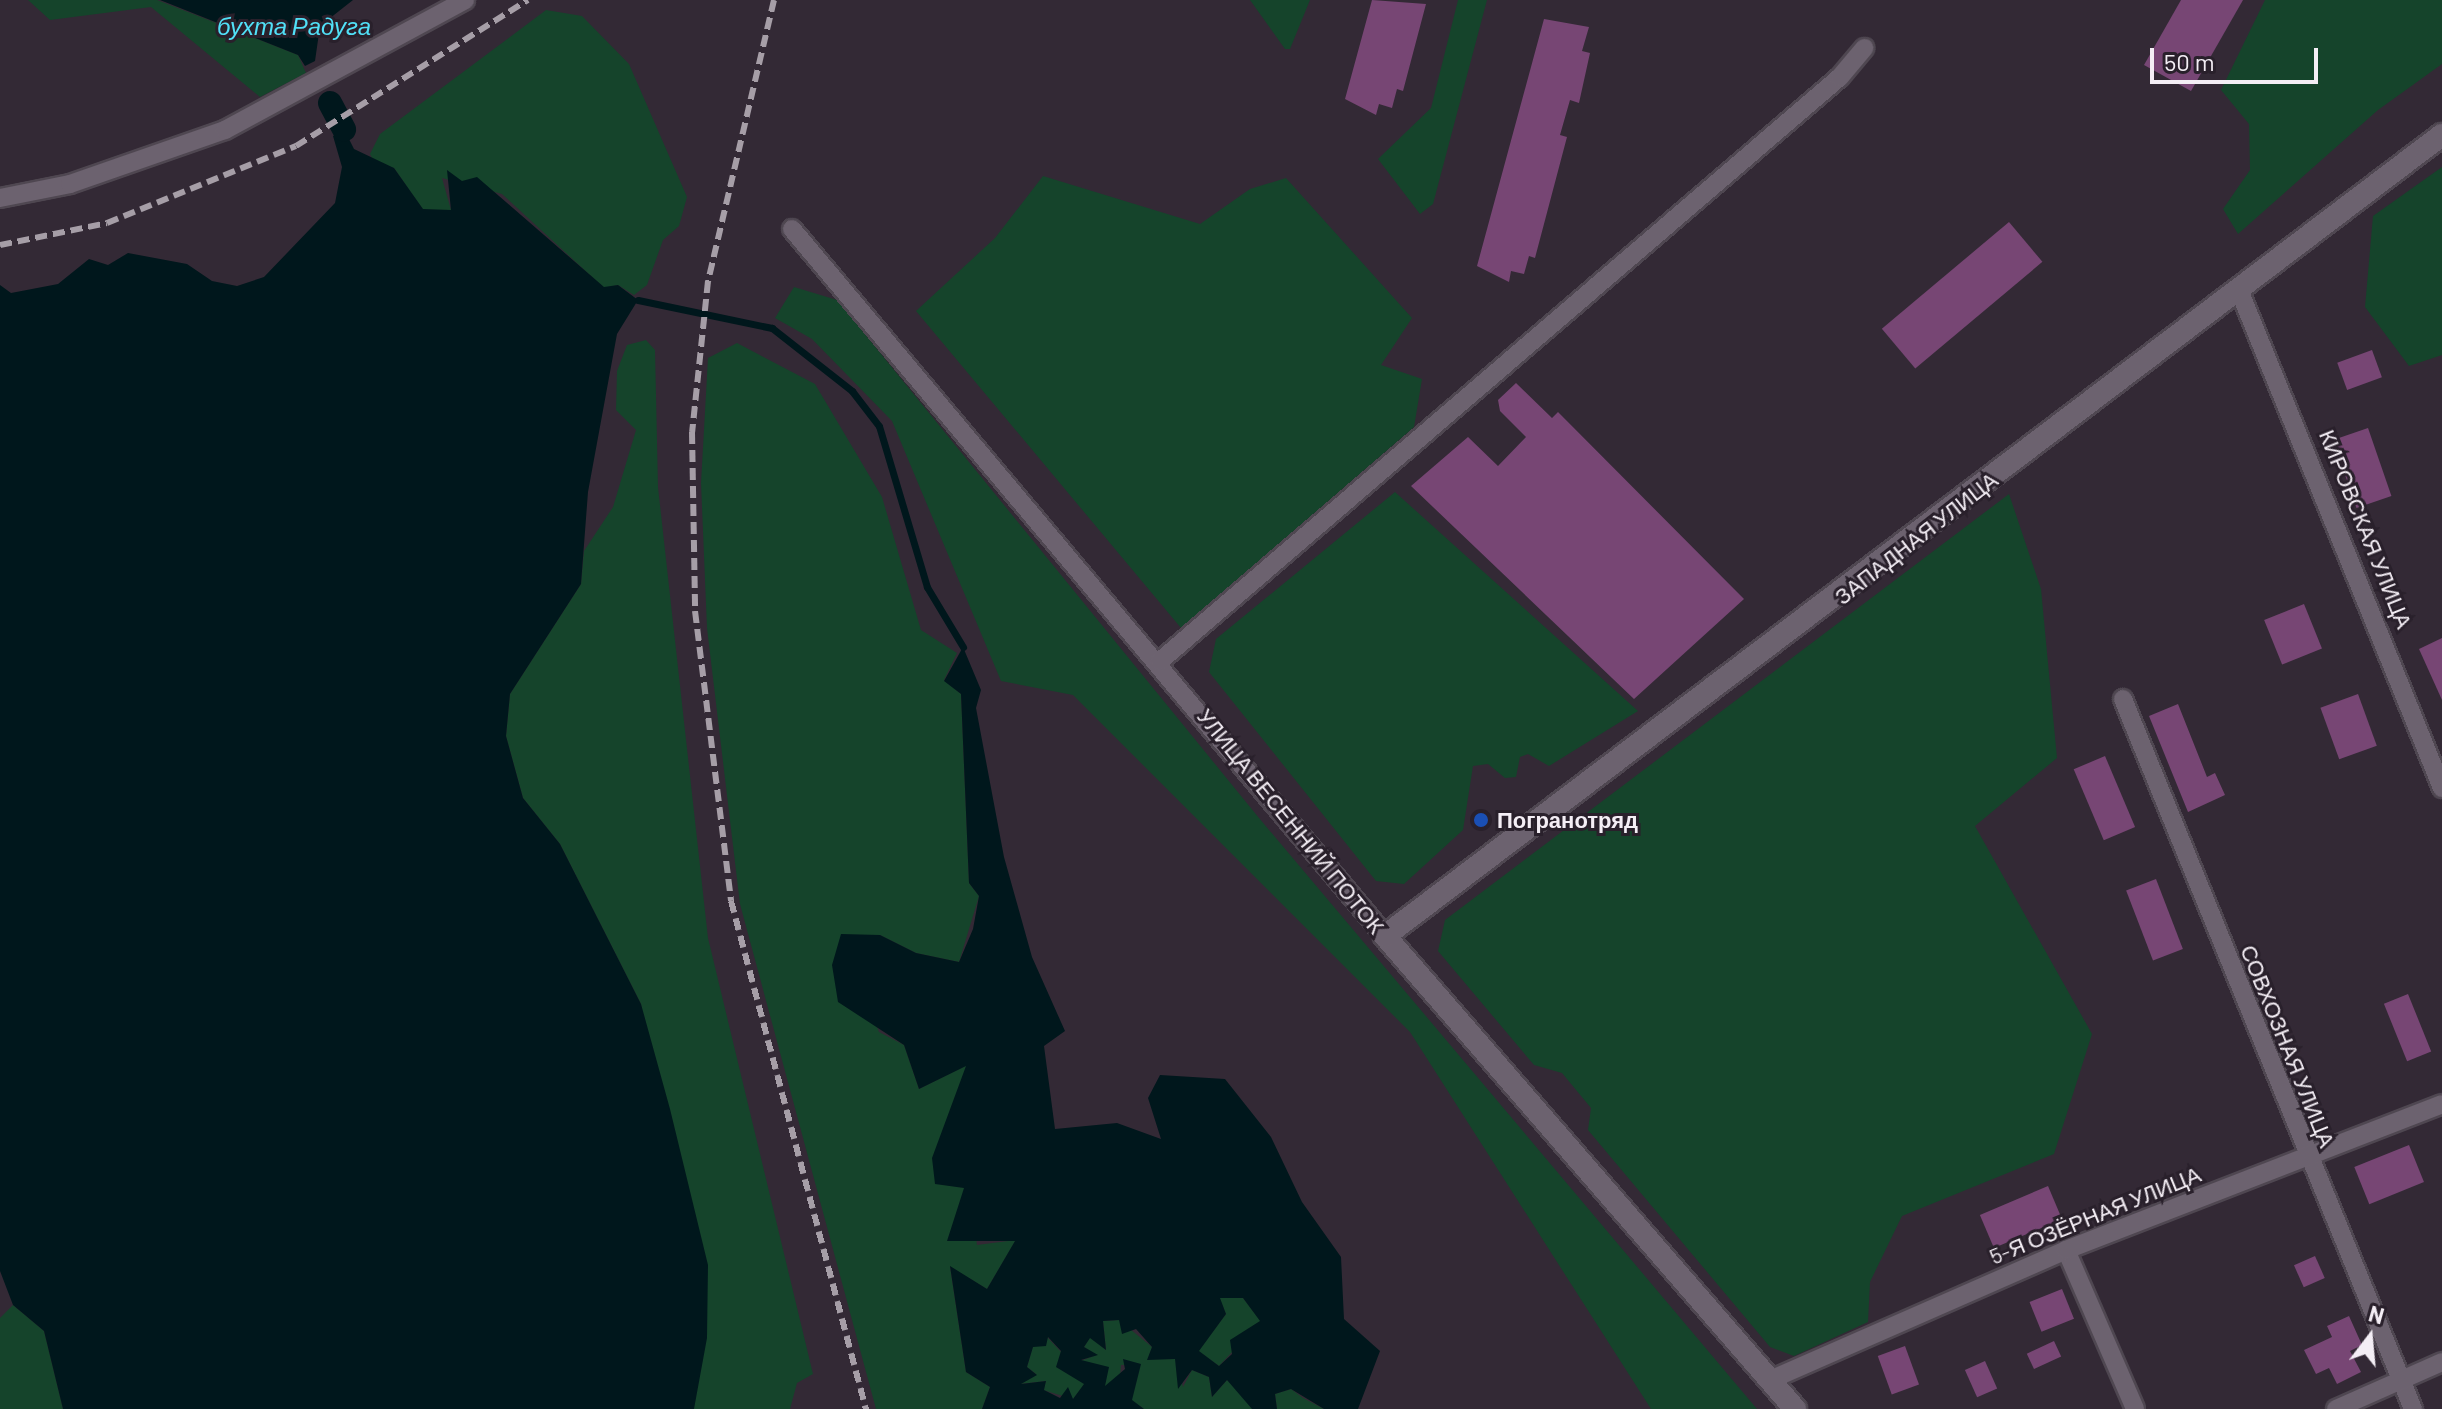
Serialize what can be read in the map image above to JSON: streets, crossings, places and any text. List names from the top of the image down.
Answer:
{
  "streets": {
    "street": [
      "КИРОВСКАЯ УЛИЦА",
      "ЗАПАДНАЯ УЛИЦА",
      "УЛИЦА ВЕСЕННИЙ ПОТОК",
      "СОВХОЗНАЯ УЛИЦА",
      "5-Я ОЗЁРНАЯ УЛИЦА"
    ]
  },
  "crossings": [
    ["КИРОВСКАЯ УЛИЦА", "ЗАПАДНАЯ УЛИЦА"],
    ["ЗАПАДНАЯ УЛИЦА", "УЛИЦА ВЕСЕННИЙ ПОТОК"],
    ["УЛИЦА ВЕСЕННИЙ ПОТОК", "5-Я ОЗЁРНАЯ УЛИЦА"],
    ["СОВХОЗНАЯ УЛИЦА", "5-Я ОЗЁРНАЯ УЛИЦА"]
  ],
  "water": ["бухта Радуга"],
  "places": ["Погранотряд"],
  "scale_bar": "50 m",
  "north": "top"
}
